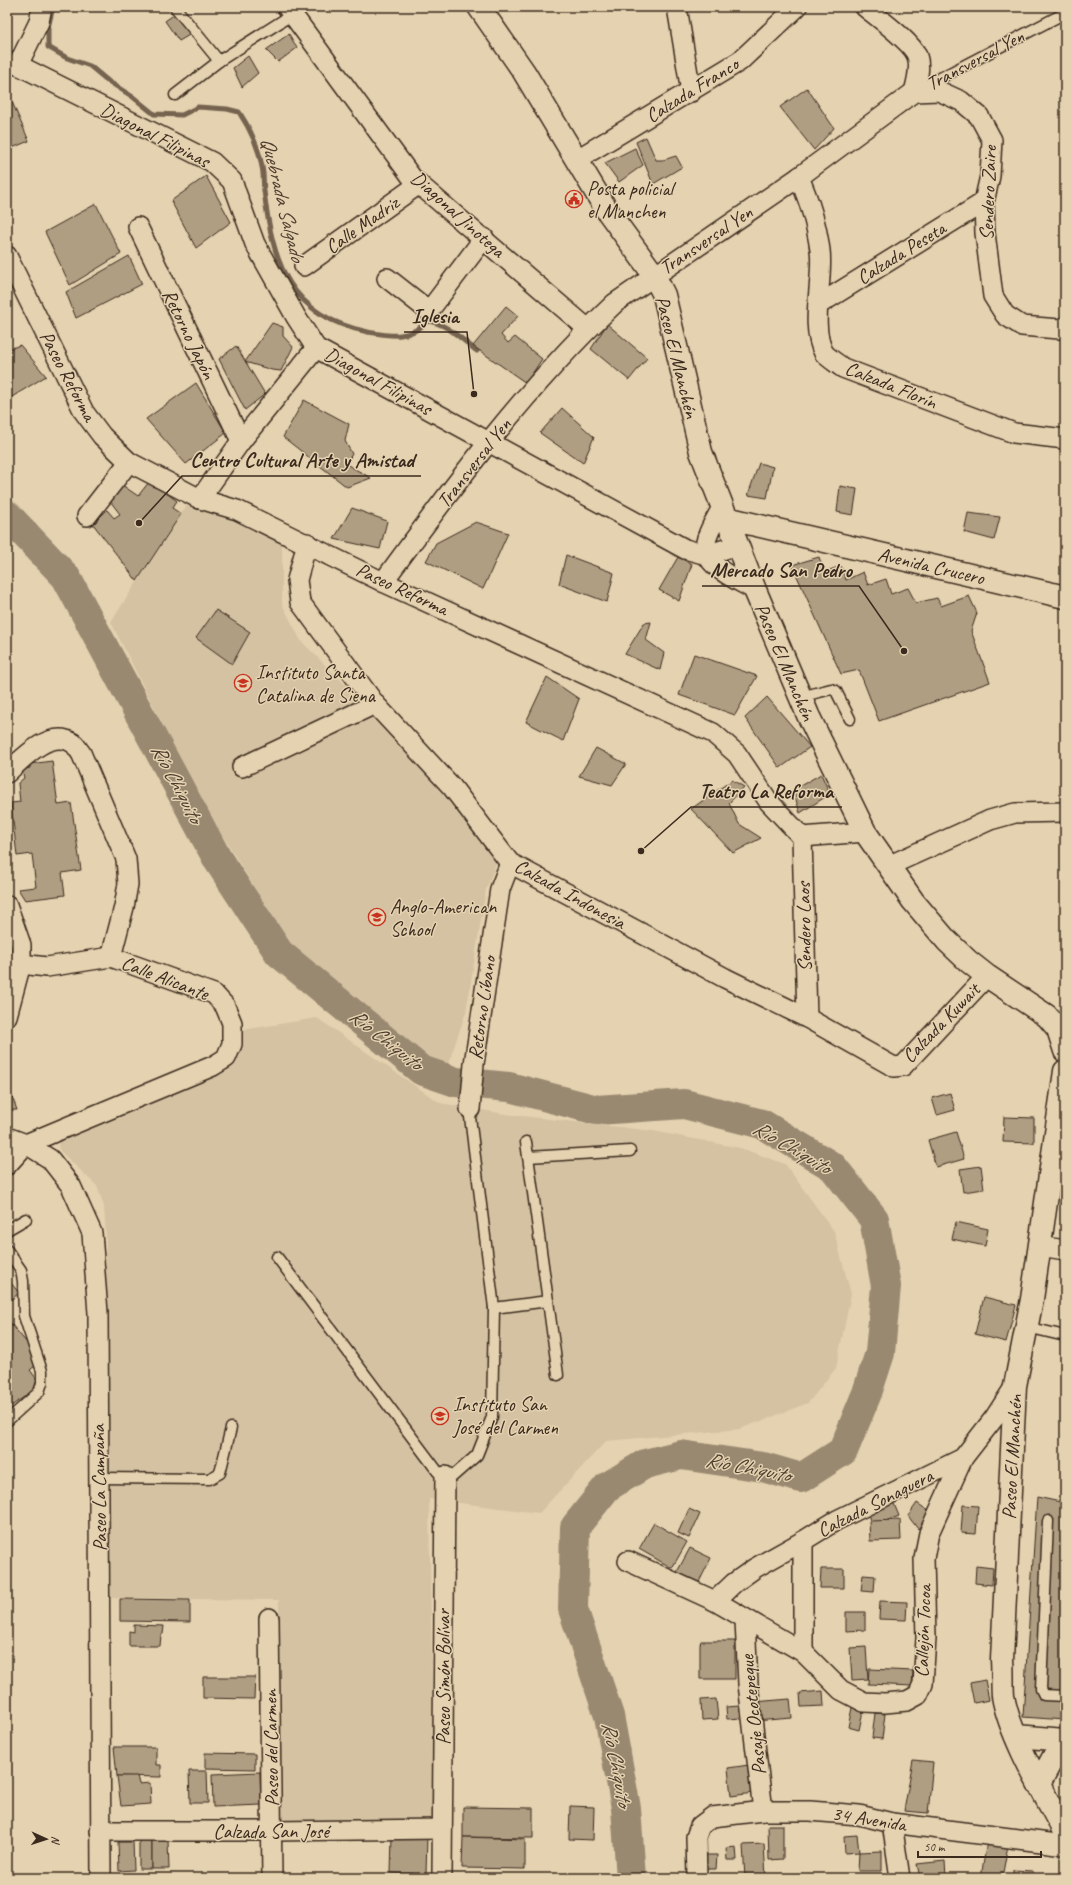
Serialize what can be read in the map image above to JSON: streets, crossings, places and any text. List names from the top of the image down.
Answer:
{
  "streets": {
    "street": [
      "Transversal Yen",
      "Calzada Franco",
      "Diagonal Filipinas",
      "Sendero Zaire",
      "Diagonal Jinotega",
      "Calle Madriz",
      "Calzada Peseta",
      "Retorno Japón",
      "Paseo El Manchén",
      "Paseo Reforma",
      "Calzada Florín",
      "Avenida Crucero",
      "Calzada Indonesia",
      "Sendero Laos",
      "Calle Alicante",
      "Retorno Líbano",
      "Calzada Kuwait",
      "Paseo La Campaña",
      "Calzada Sonaguera",
      "Callejón Tocoa",
      "Paseo Simón Bolívar",
      "Pasaje Ocotepeque",
      "Paseo del Carmen",
      "34 Avenida",
      "Calzada San José"
    ]
  },
  "crossings": [
    ["Transversal Yen", "Diagonal Filipinas"],
    ["Transversal Yen", "Sendero Zaire"],
    ["Transversal Yen", "Diagonal Jinotega"],
    ["Transversal Yen", "Paseo El Manchén"],
    ["Transversal Yen", "Paseo Reforma"],
    ["Transversal Yen", "Calzada Florín"],
    ["Calzada Franco", "Paseo El Manchén"],
    ["Sendero Zaire", "Calzada Peseta"],
    ["Diagonal Jinotega", "Calle Madriz"],
    ["Calzada Peseta", "Calzada Florín"],
    ["Paseo El Manchén", "Avenida Crucero"],
    ["Paseo El Manchén", "Calzada Kuwait"],
    ["Paseo El Manchén", "Calzada Sonaguera"],
    ["Paseo Reforma", "Calzada Indonesia"],
    ["Paseo Reforma", "Sendero Laos"],
    ["Calzada Indonesia", "Sendero Laos"],
    ["Calzada Indonesia", "Retorno Líbano"],
    ["Calzada Indonesia", "Calzada Kuwait"],
    ["Calle Alicante", "Paseo La Campaña"],
    ["Paseo La Campaña", "Calzada San José"],
    ["Calzada Sonaguera", "Callejón Tocoa"],
    ["Callejón Tocoa", "Pasaje Ocotepeque"],
    ["Paseo Simón Bolívar", "Calzada San José"],
    ["Pasaje Ocotepeque", "34 Avenida"],
    ["Paseo del Carmen", "Calzada San José"]
  ],
  "water": ["Quebrada Salgado", "Río Chiquito"],
  "places": {
    "public building": ["Posta policial el Manchen"],
    "other": [
      "Iglesia",
      "Centro Cultural Arte y Amistad",
      "Mercado San Pedro",
      "Teatro La Reforma"
    ],
    "school or university": ["Instituto Santa Catalina de Siena", "Anglo-American School", "Instituto San José del Carmen"]
  },
  "scale_bar": "50 m",
  "north": "right"
}
